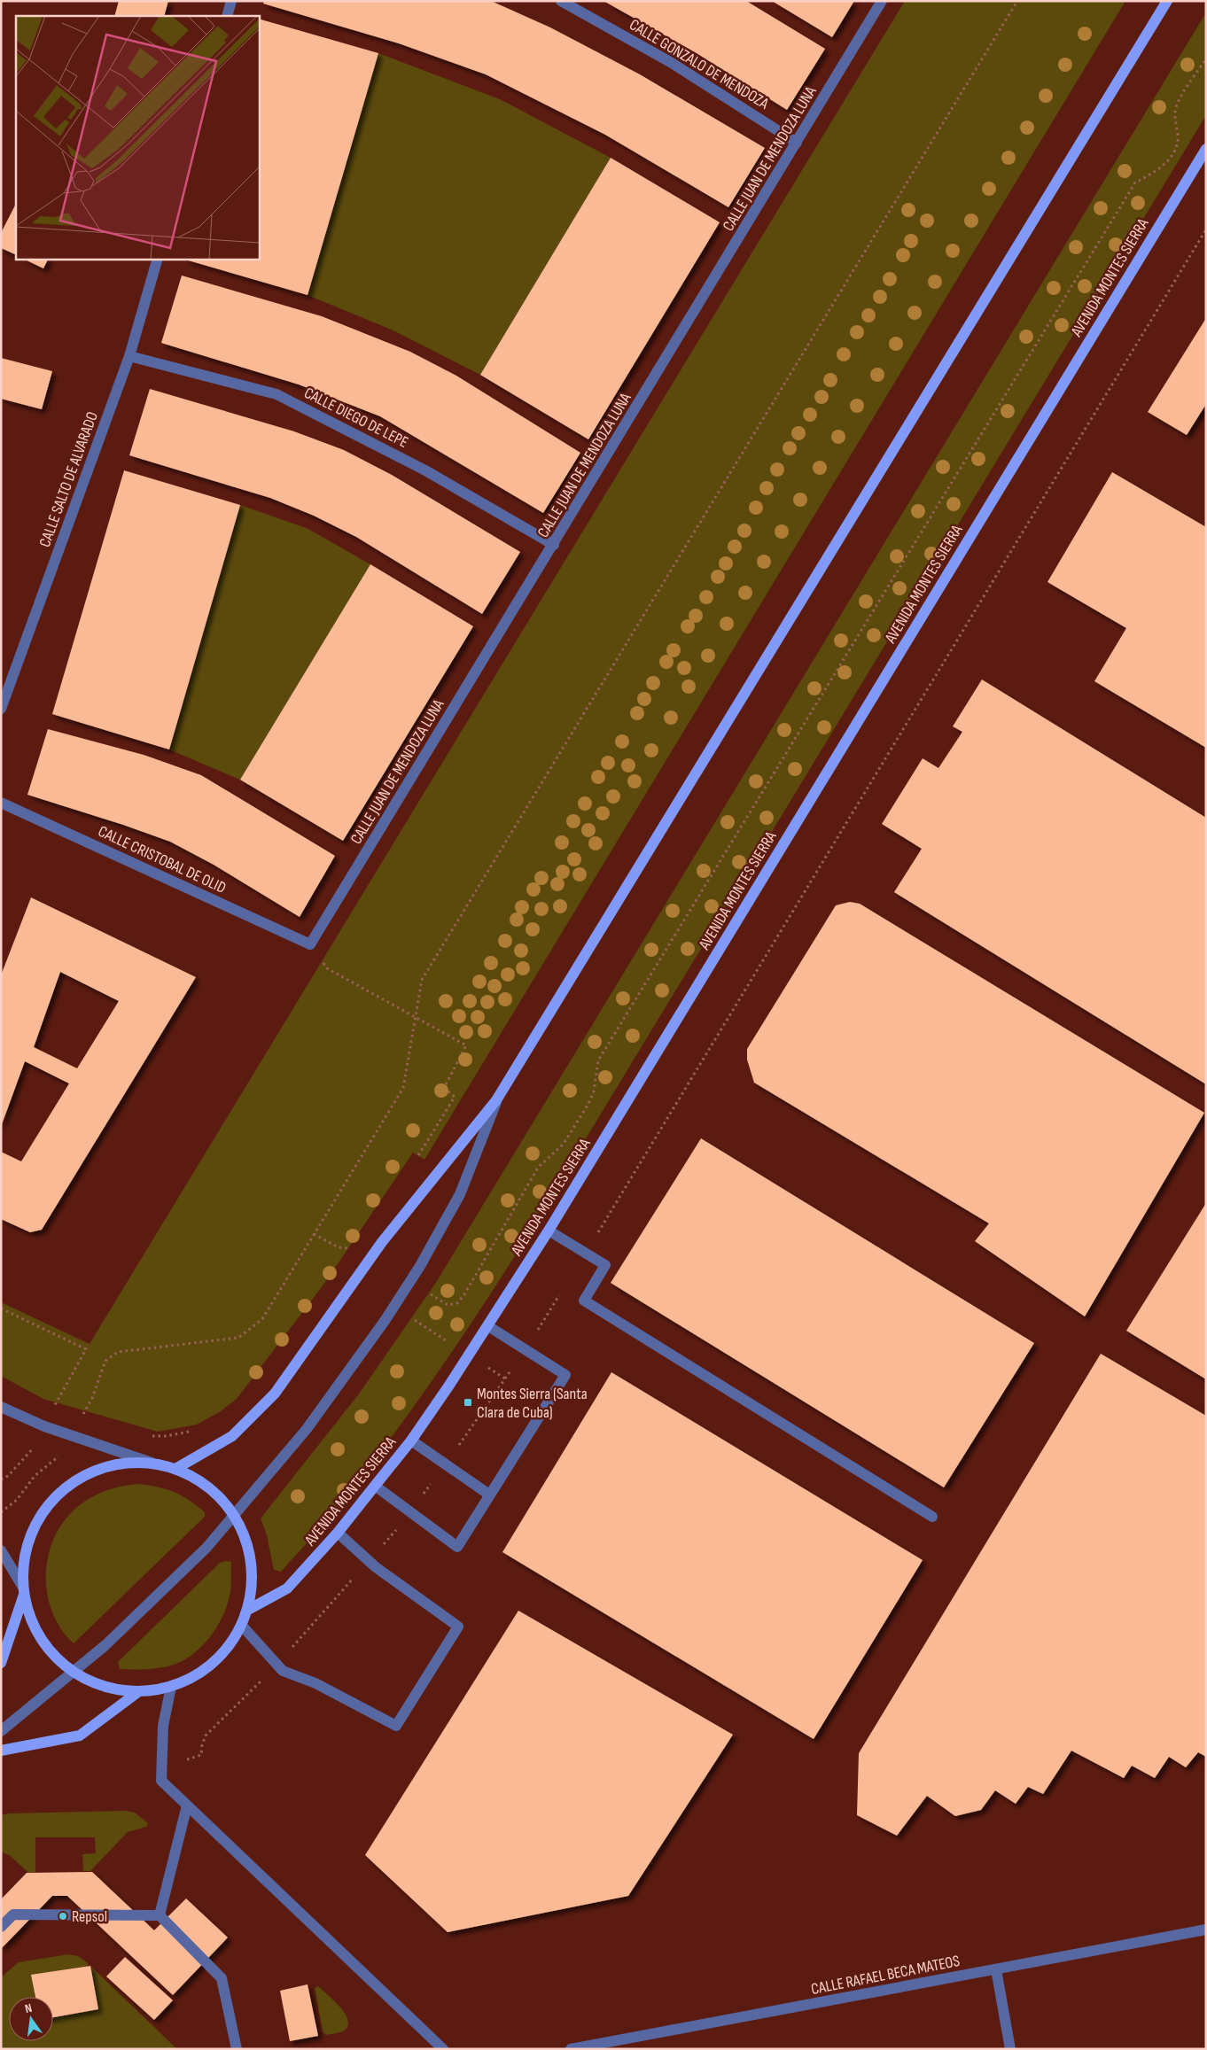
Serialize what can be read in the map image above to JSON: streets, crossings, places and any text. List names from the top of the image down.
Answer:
{
  "streets": {
    "main road": ["AVENIDA MONTES SIERRA"],
    "street": [
      "CALLE GONZALO DE MENDOZA",
      "CALLE JUAN DE MENDOZA LUNA",
      "CALLE DIEGO DE LEPE",
      "CALLE SALTO DE ALVARADO",
      "CALLE CRISTOBAL DE OLID",
      "CALLE RAFAEL BECA MATEOS"
    ]
  },
  "crossings": [
    ["CALLE GONZALO DE MENDOZA", "CALLE JUAN DE MENDOZA LUNA"],
    ["CALLE JUAN DE MENDOZA LUNA", "CALLE DIEGO DE LEPE"],
    ["CALLE JUAN DE MENDOZA LUNA", "CALLE CRISTOBAL DE OLID"],
    ["CALLE DIEGO DE LEPE", "CALLE SALTO DE ALVARADO"]
  ],
  "places": {
    "transit": ["Montes Sierra (Santa Clara de Cuba)"],
    "other": ["Repsol"]
  },
  "north": "top"
}
